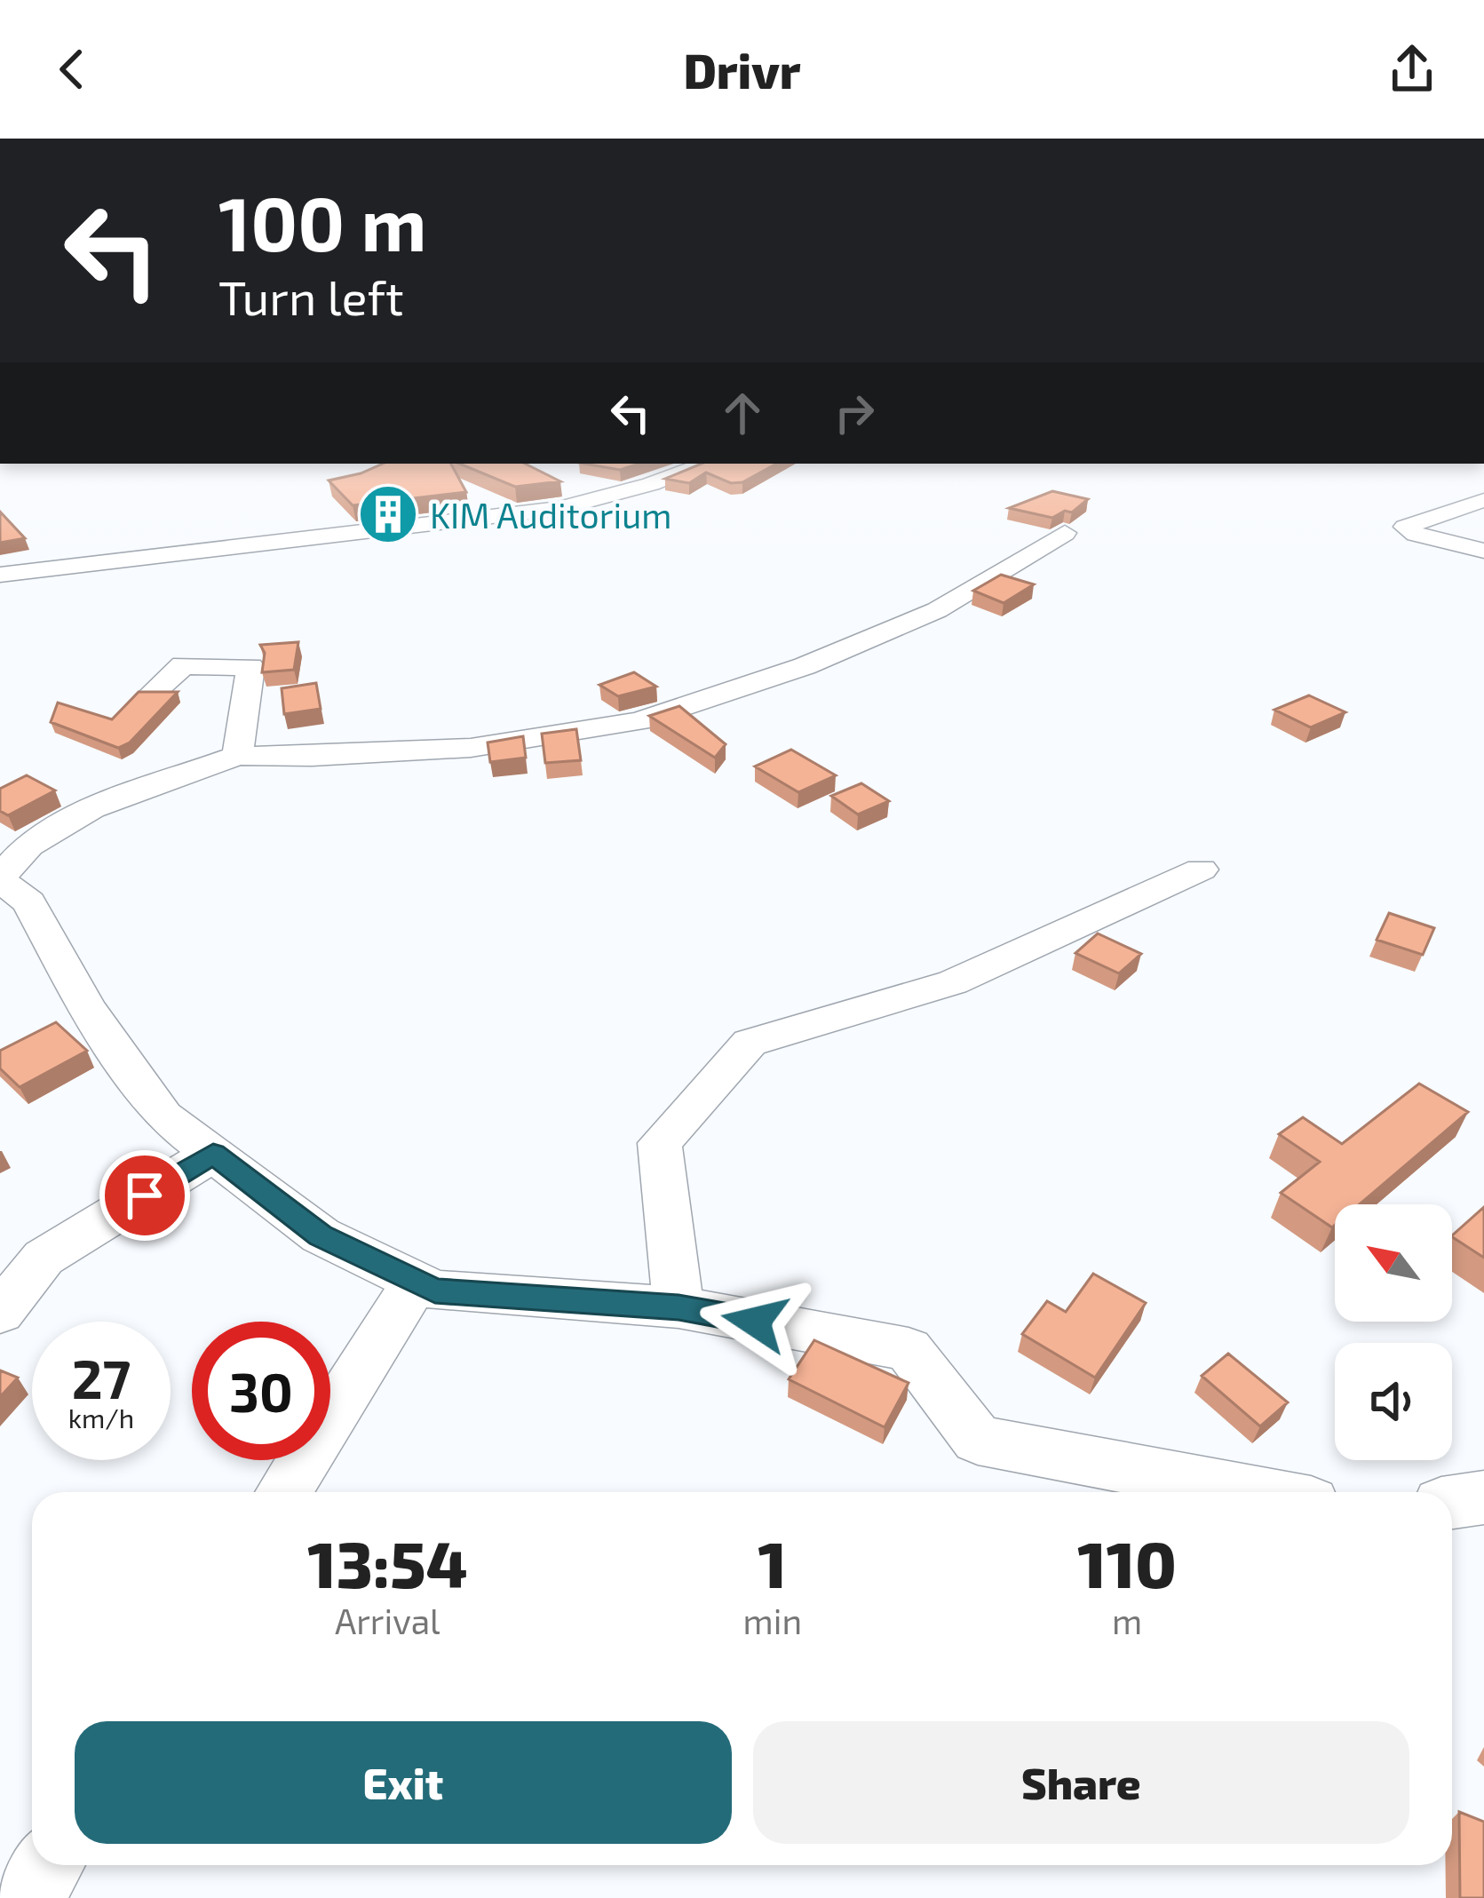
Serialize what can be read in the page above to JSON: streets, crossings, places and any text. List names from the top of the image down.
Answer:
{
  "places": {
    "building": ["KIM Auditorium"]
  },
  "north": "top left",
  "page": {
    "header": "Drivr",
    "turn": ["100 m", "Turn left"],
    "speed": "27 km/h",
    "limit": "30",
    "eta": [
      "13:54",
      "Arrival",
      "1",
      "min",
      "110",
      "m"
    ],
    "buttons": ["Exit", "Share"]
  }
}
